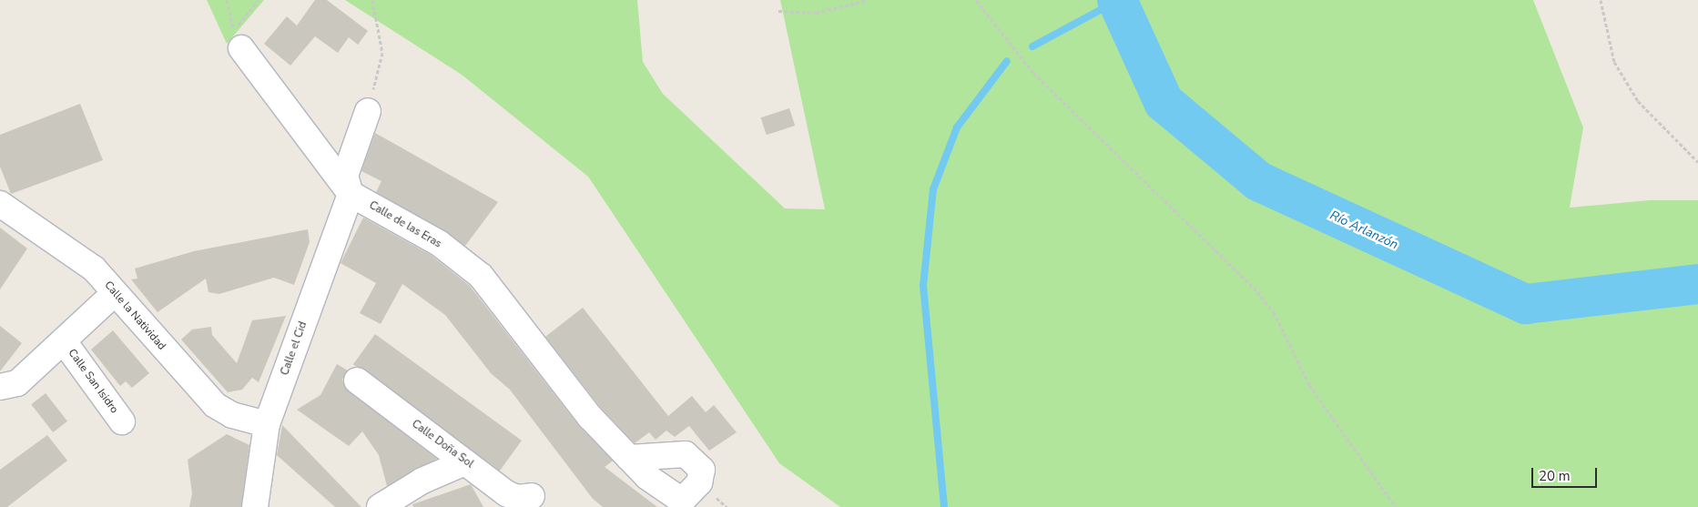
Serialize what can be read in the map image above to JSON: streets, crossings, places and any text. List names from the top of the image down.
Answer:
{
  "streets": {
    "street": [
      "Calle de las Eras",
      "Calle la Natividad",
      "Calle el Cid",
      "Calle San Isidro",
      "Calle Doña Sol"
    ]
  },
  "crossings": [
    ["Calle de las Eras", "Calle el Cid"],
    ["Calle la Natividad", "Calle el Cid"],
    ["Calle la Natividad", "Calle San Isidro"]
  ],
  "water": ["Río Arlanzón"],
  "scale_bar": "20 m"
}
